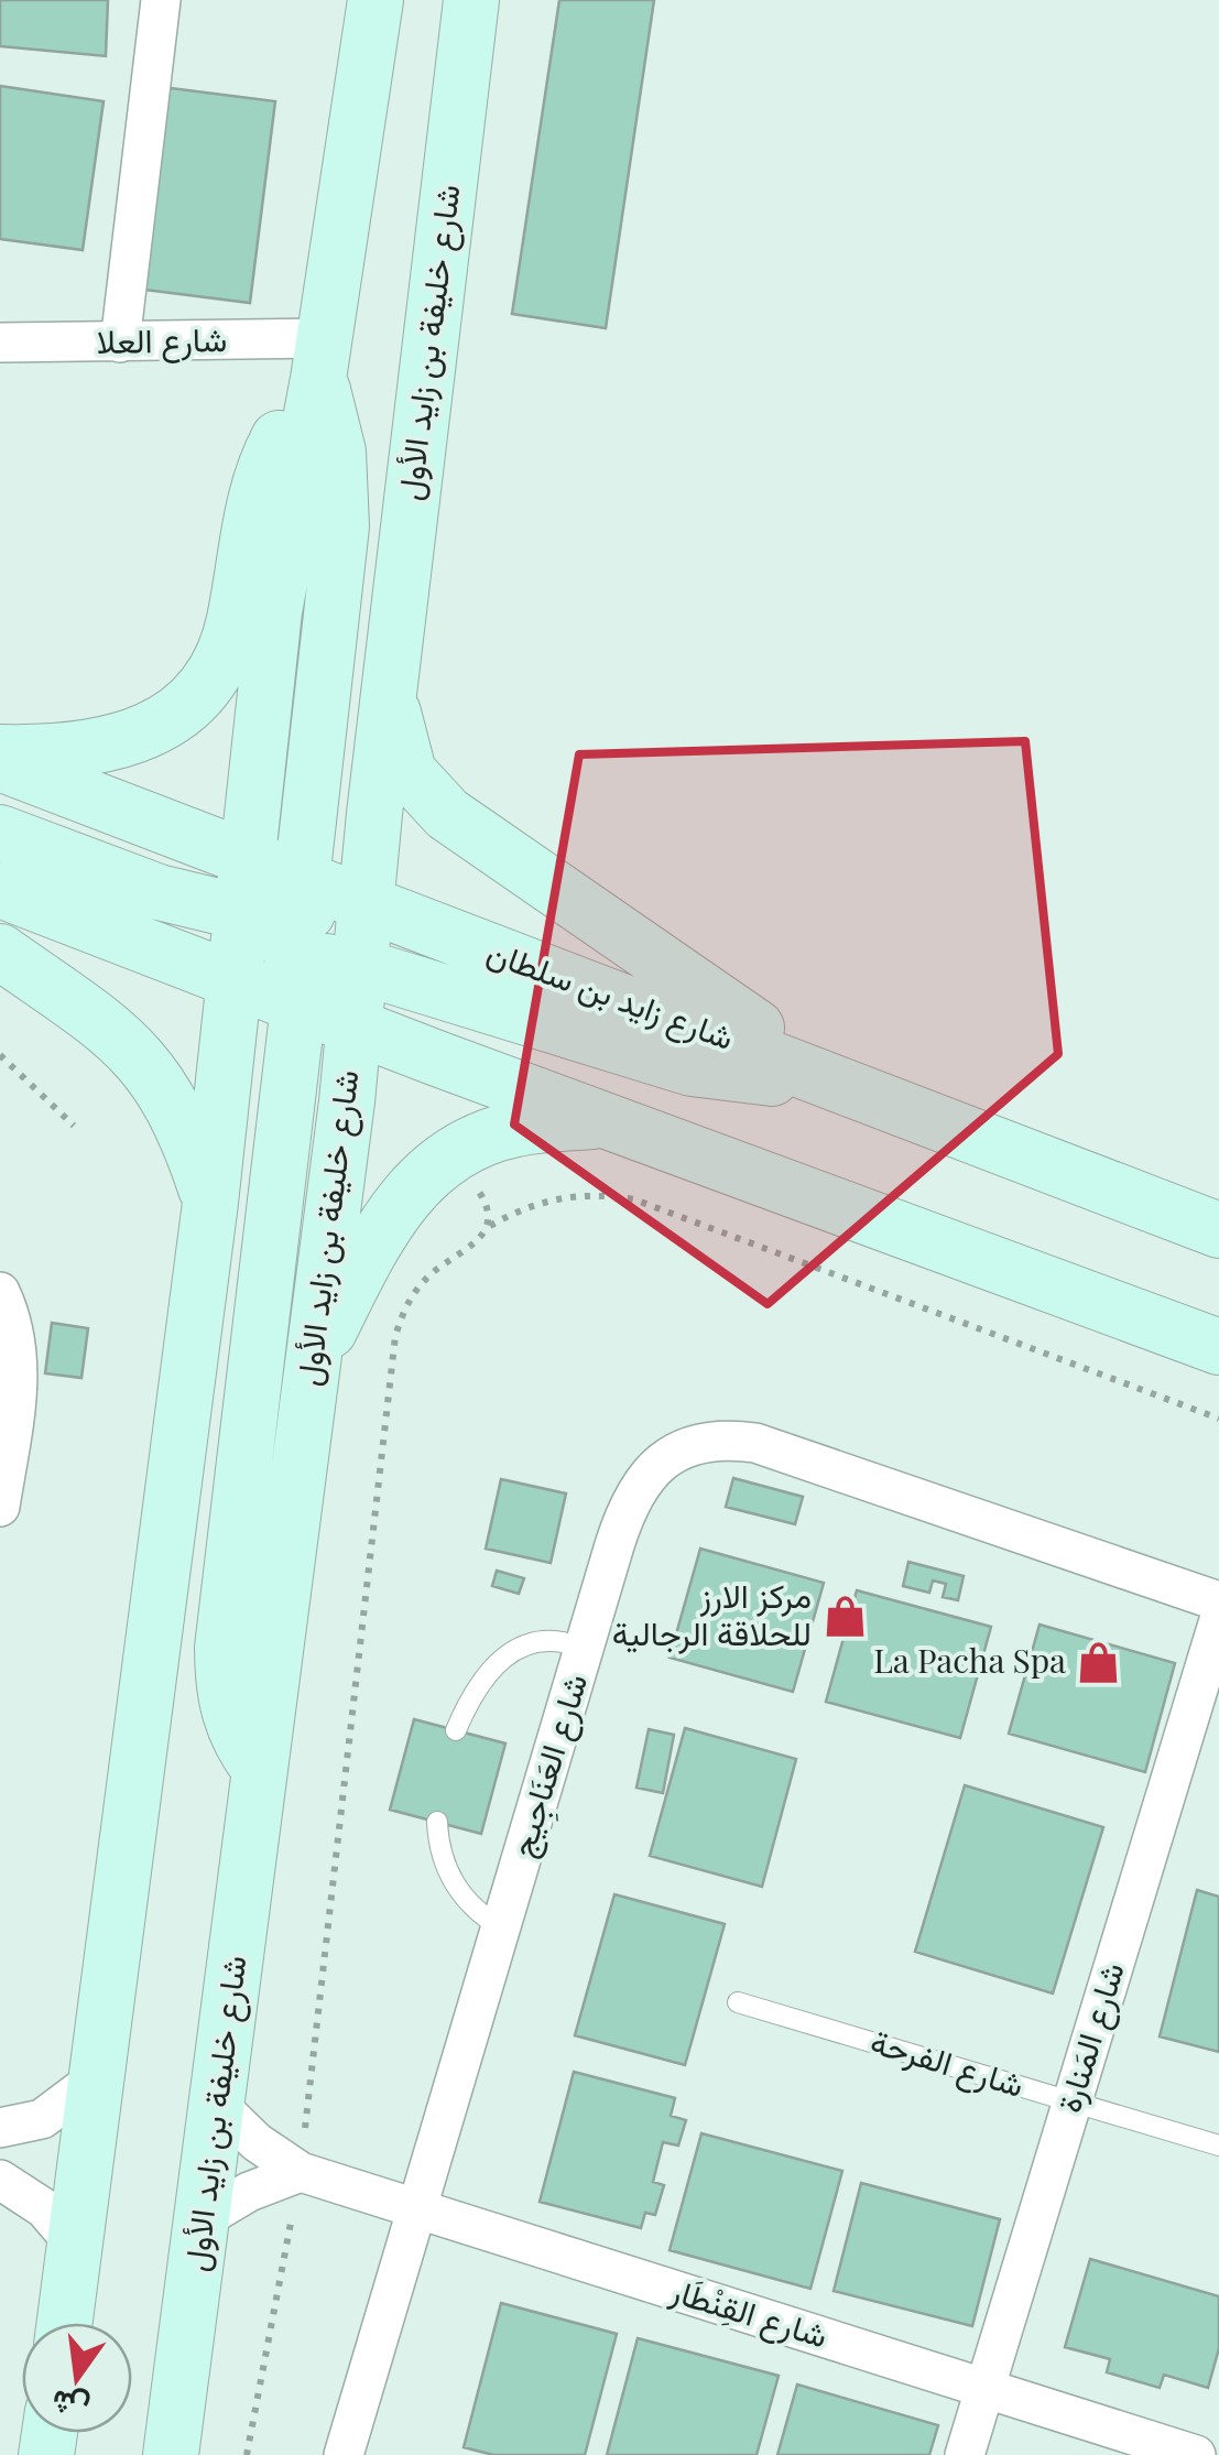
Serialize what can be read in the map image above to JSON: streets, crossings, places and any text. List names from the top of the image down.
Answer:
{
  "streets": {
    "main road": ["شارع خليفة بن زايد الأول", "شارع زايد بن سلطان"],
    "street": [
      "شارع العلا",
      "شارع العَنَاجِيج",
      "شارع المَنارة",
      "شارع القِنْطَار"
    ],
    "lane": ["شارع الفرحة"]
  },
  "crossings": [
    ["شارع خليفة بن زايد الأول", "شارع زايد بن سلطان"],
    ["شارع خليفة بن زايد الأول", "شارع القِنْطَار"],
    ["شارع العَنَاجِيج", "شارع القِنْطَار"],
    ["شارع المَنارة", "شارع الفرحة"],
    ["شارع المَنارة", "شارع القِنْطَار"]
  ],
  "places": {
    "shop": ["مركز الارز للحلاقة الرجالية", "La Pacha Spa"]
  },
  "north": "bottom"
}
